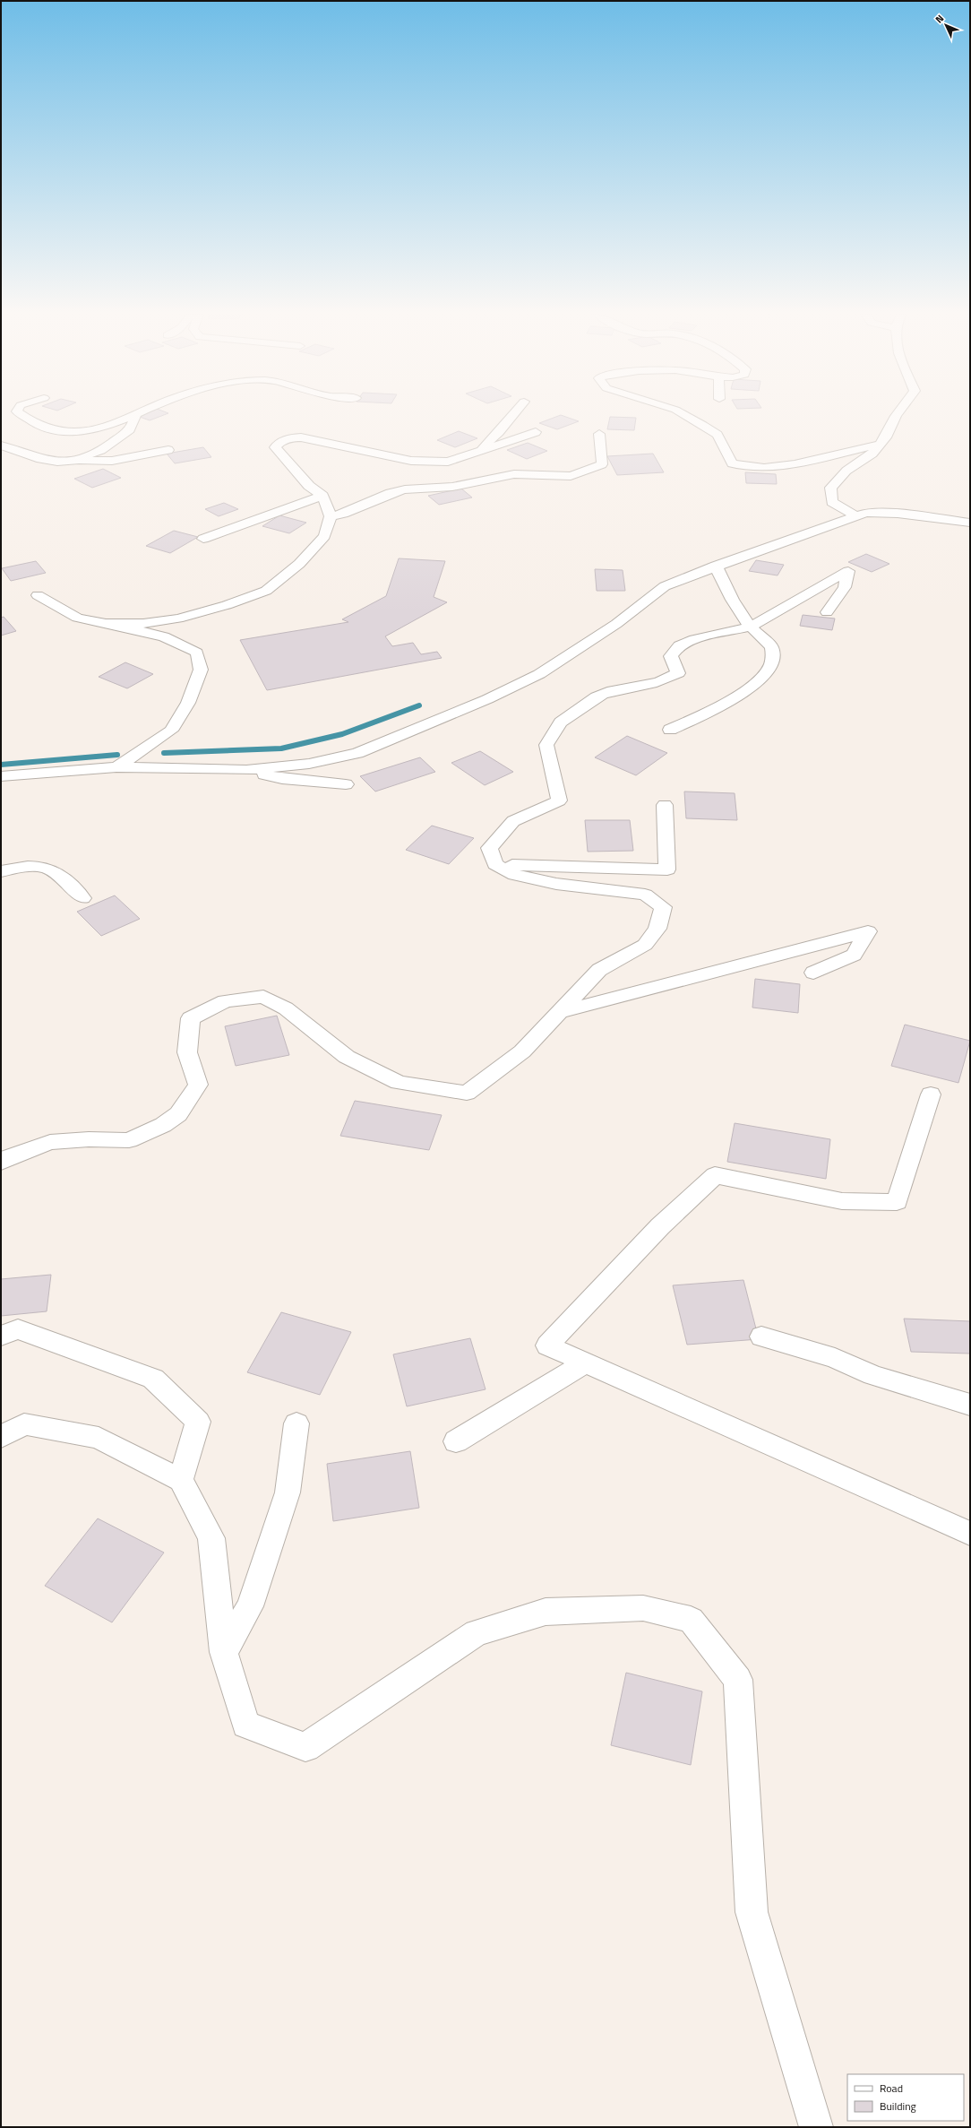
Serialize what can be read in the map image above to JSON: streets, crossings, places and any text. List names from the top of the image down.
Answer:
{
  "legend": ["Road", "Building"],
  "north": "top left"
}
